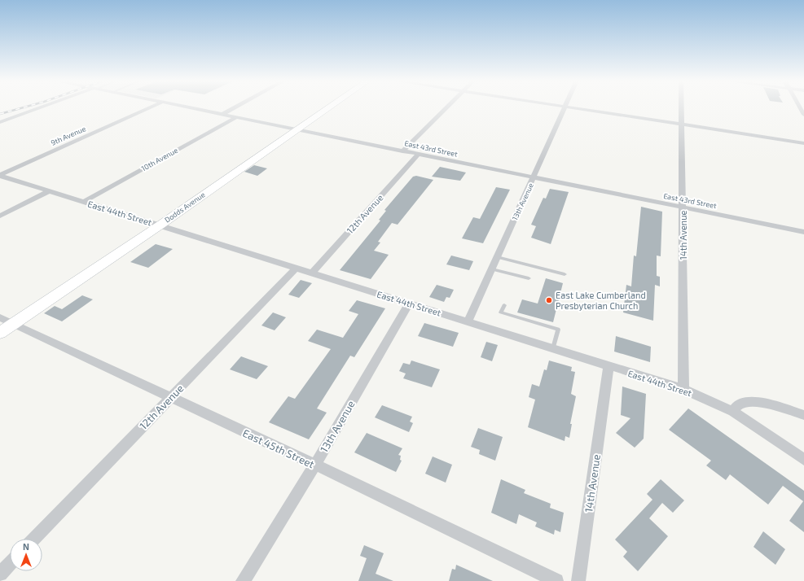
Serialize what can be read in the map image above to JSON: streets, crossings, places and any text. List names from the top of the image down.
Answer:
{
  "streets": {
    "street": [
      "9th Avenue",
      "East 43rd Street",
      "10th Avenue",
      "13th Avenue",
      "Dodds Avenue",
      "East 44th Street",
      "12th Avenue",
      "14th Avenue",
      "East 45th Street"
    ]
  },
  "crossings": [
    ["9th Avenue", "East 44th Street"],
    ["East 43rd Street", "10th Avenue"],
    ["East 43rd Street", "13th Avenue"],
    ["East 43rd Street", "Dodds Avenue"],
    ["East 43rd Street", "12th Avenue"],
    ["East 43rd Street", "14th Avenue"],
    ["10th Avenue", "East 44th Street"],
    ["13th Avenue", "East 44th Street"],
    ["13th Avenue", "East 45th Street"],
    ["Dodds Avenue", "East 44th Street"],
    ["Dodds Avenue", "East 45th Street"],
    ["East 44th Street", "12th Avenue"],
    ["East 44th Street", "14th Avenue"],
    ["12th Avenue", "East 45th Street"]
  ],
  "places": ["East Lake Cumberland Presbyterian Church"],
  "north": "top"
}
